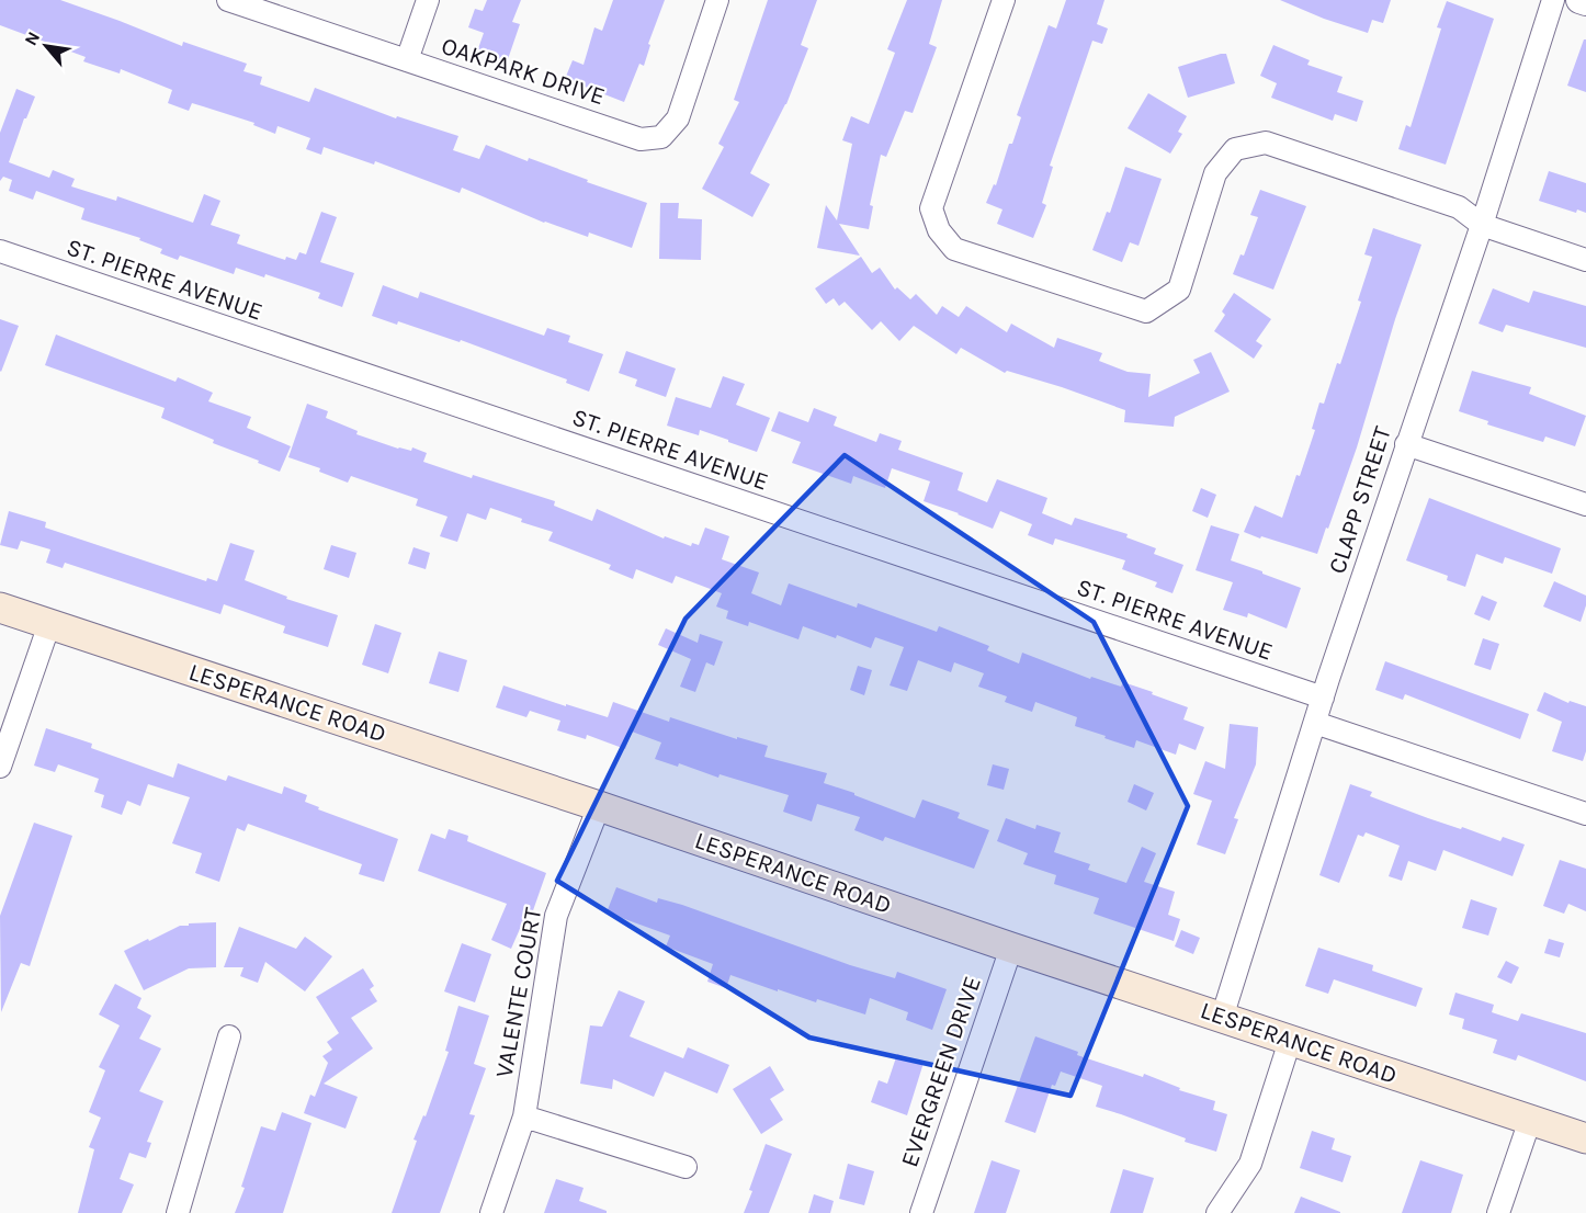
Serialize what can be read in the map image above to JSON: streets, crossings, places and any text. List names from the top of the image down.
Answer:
{
  "streets": {
    "main road": ["LESPERANCE ROAD"],
    "street": [
      "OAKPARK DRIVE",
      "ST. PIERRE AVENUE",
      "CLAPP STREET",
      "VALENTE COURT",
      "EVERGREEN DRIVE"
    ]
  },
  "crossings": [
    ["ST. PIERRE AVENUE", "CLAPP STREET"],
    ["CLAPP STREET", "LESPERANCE ROAD"],
    ["LESPERANCE ROAD", "VALENTE COURT"],
    ["LESPERANCE ROAD", "EVERGREEN DRIVE"]
  ],
  "north": "top left"
}
